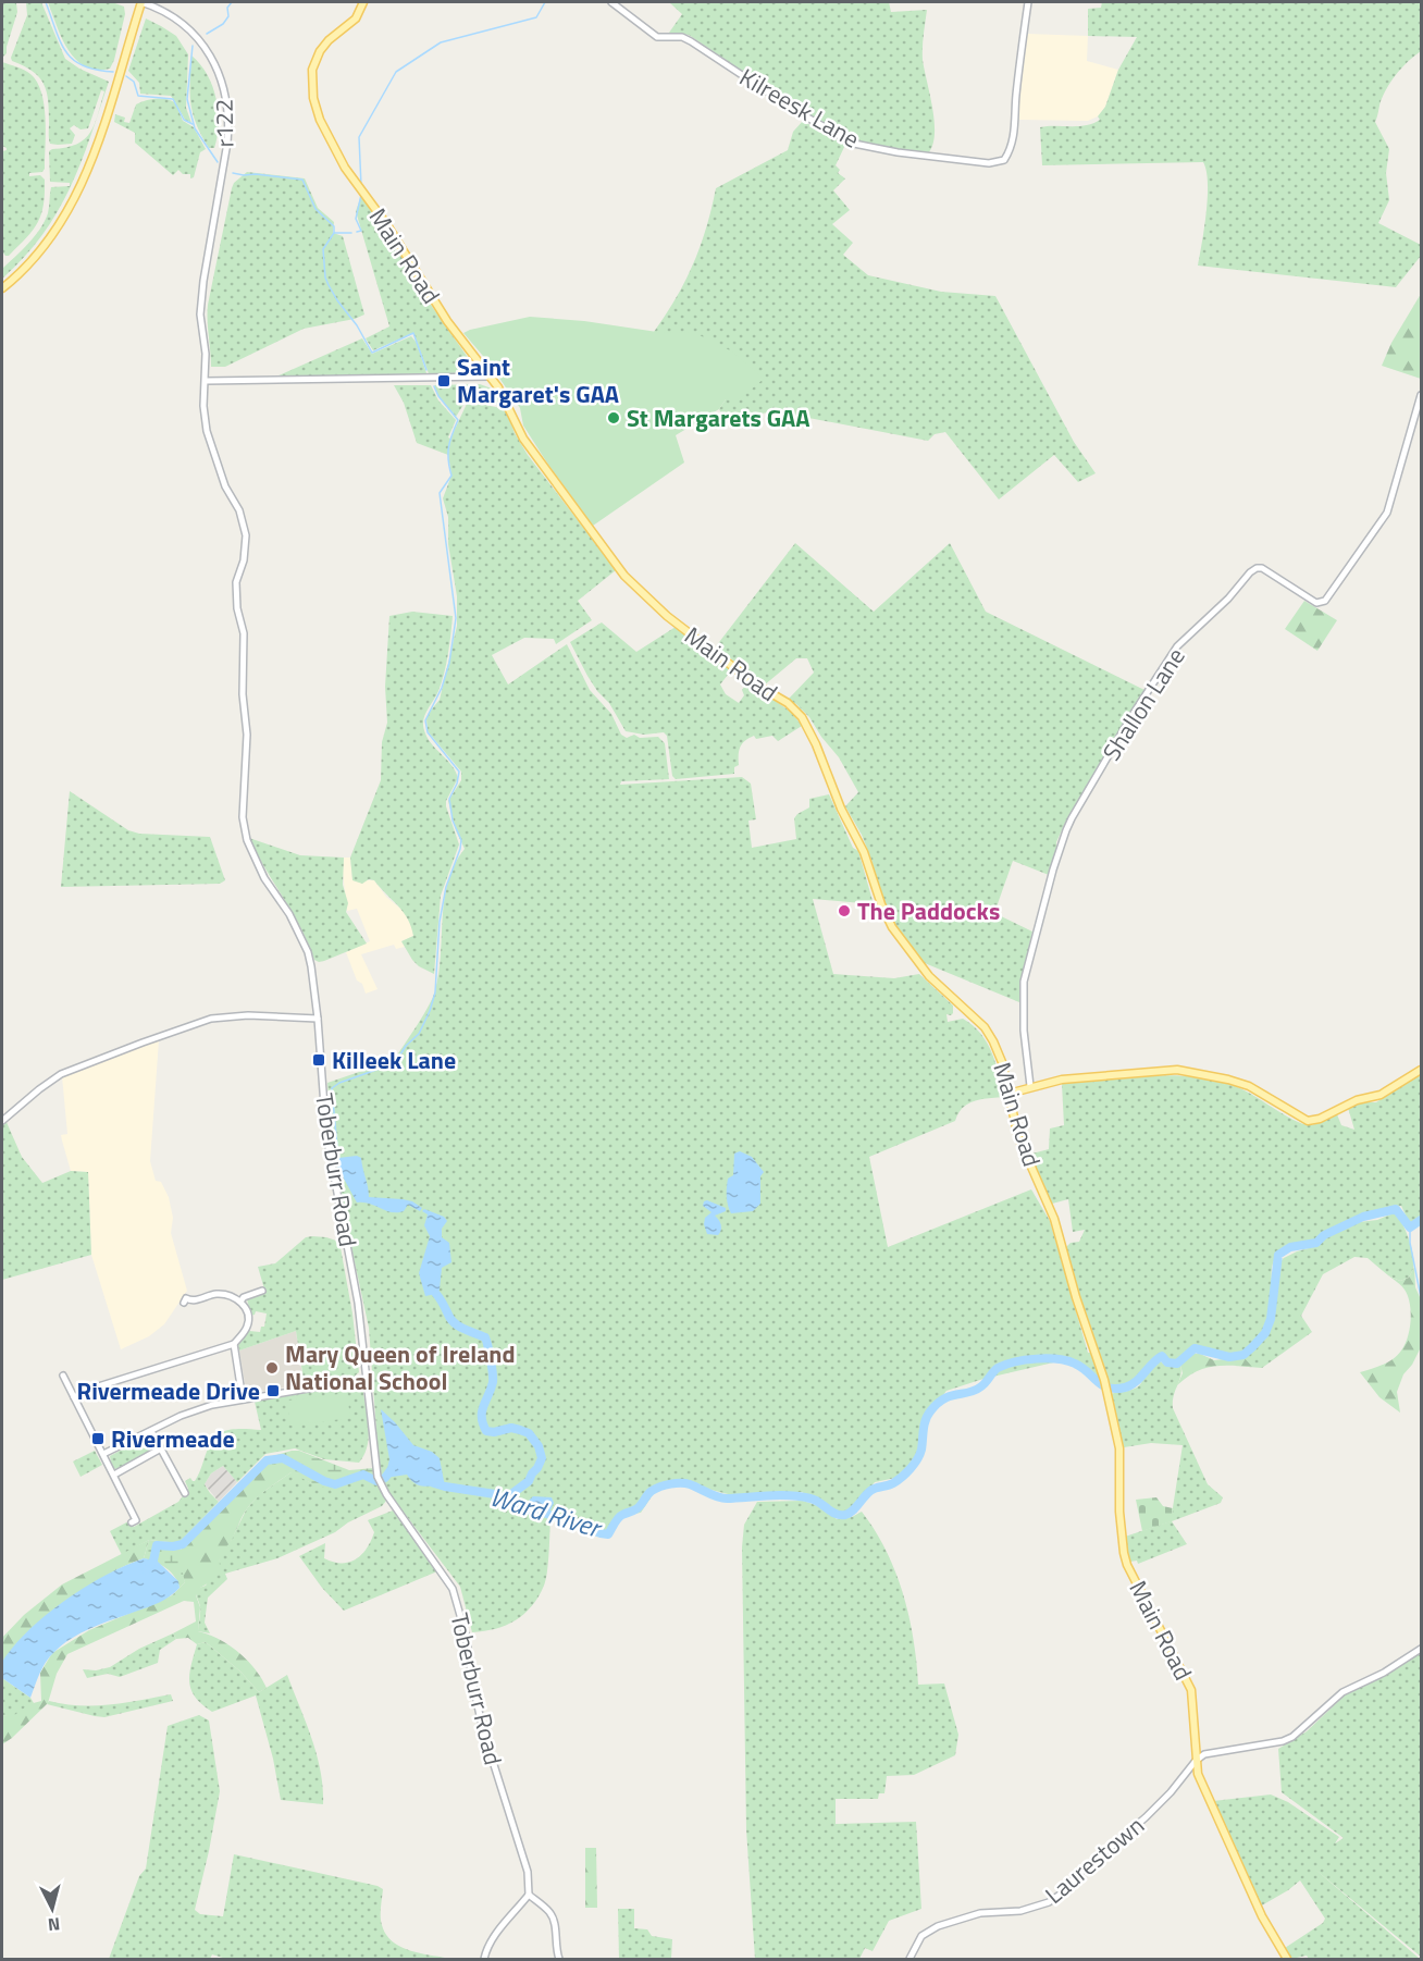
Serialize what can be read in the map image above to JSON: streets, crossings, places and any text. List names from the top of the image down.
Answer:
{
  "streets": {
    "main road": ["Main Road"],
    "street": [
      "Kilreesk Lane",
      "r122",
      "Shallon Lane",
      "Toberburr Road",
      "Laurestown"
    ]
  },
  "crossings": [
    ["r122", "Toberburr Road"],
    ["Main Road", "Laurestown"]
  ],
  "water": ["Ward River"],
  "places": {
    "transit": [
      "Saint Margaret's GAA",
      "Killeek Lane",
      "Rivermeade Drive",
      "Rivermeade"
    ],
    "other": ["St Margarets GAA", "The Paddocks", "Mary Queen of Ireland National School"]
  },
  "north": "bottom"
}
